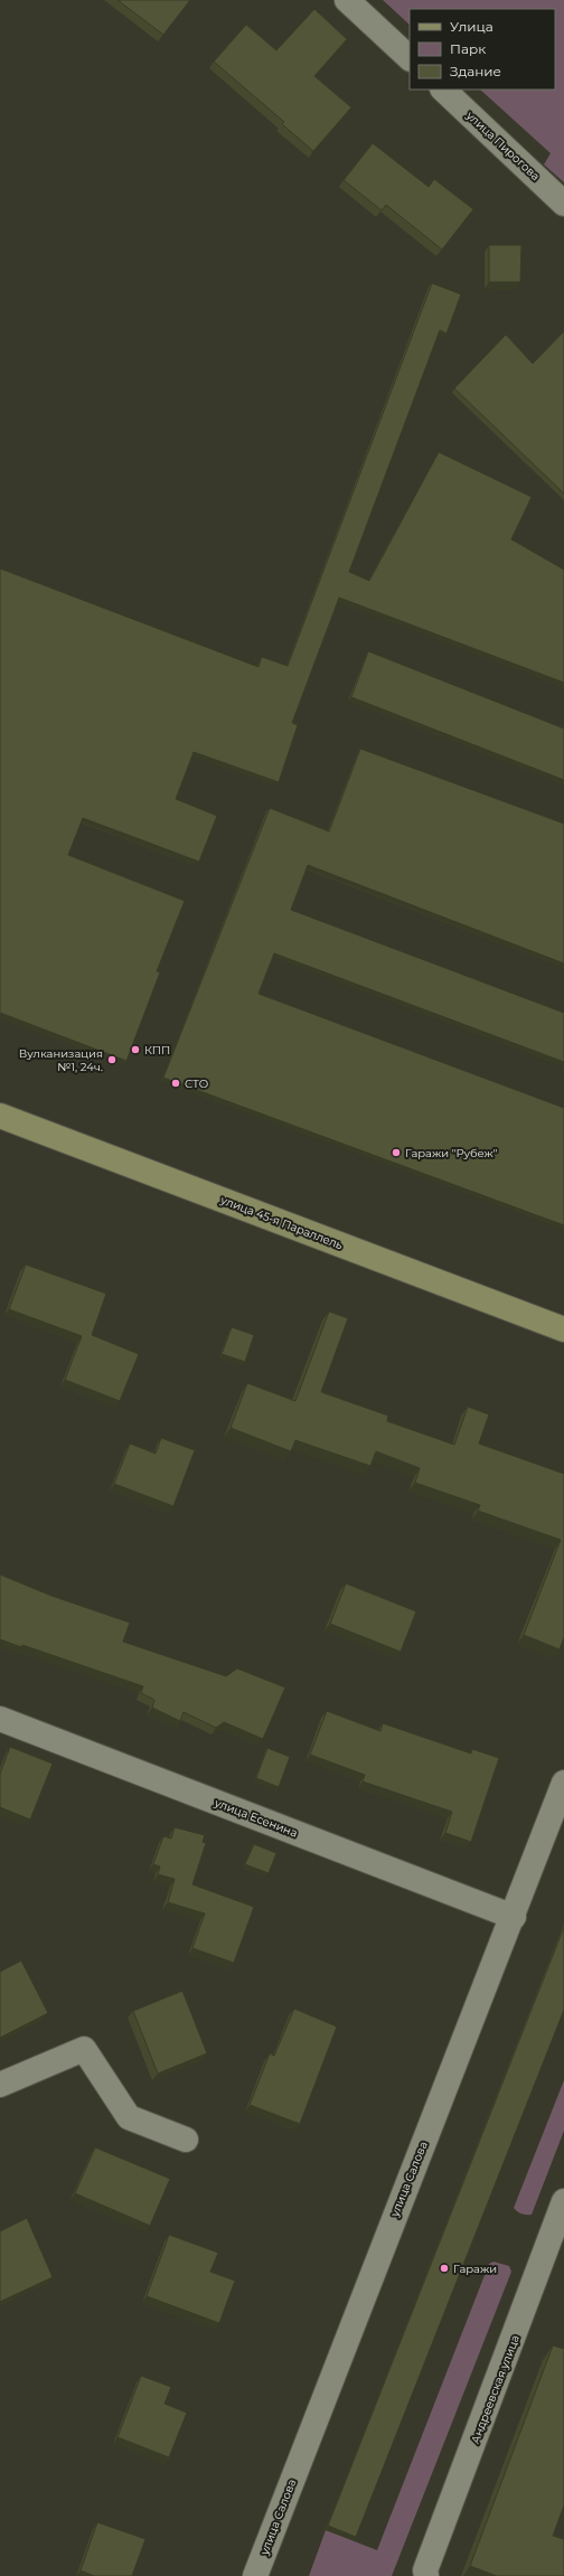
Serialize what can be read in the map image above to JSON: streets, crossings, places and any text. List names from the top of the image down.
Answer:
{
  "streets": {
    "main road": ["улица 45-я Параллель"],
    "street": [
      "улица Пирогова",
      "улица Есенина",
      "улица Салова",
      "Андреевская улица"
    ]
  },
  "crossings": [
    ["улица Есенина", "улица Салова"]
  ],
  "places": [
    "КПП",
    "Вулканизация №1, 24ч.",
    "СТО",
    "Гаражи \"Рубеж\"",
    "Гаражи"
  ],
  "legend": ["Улица", "Парк", "Здание"]
}
